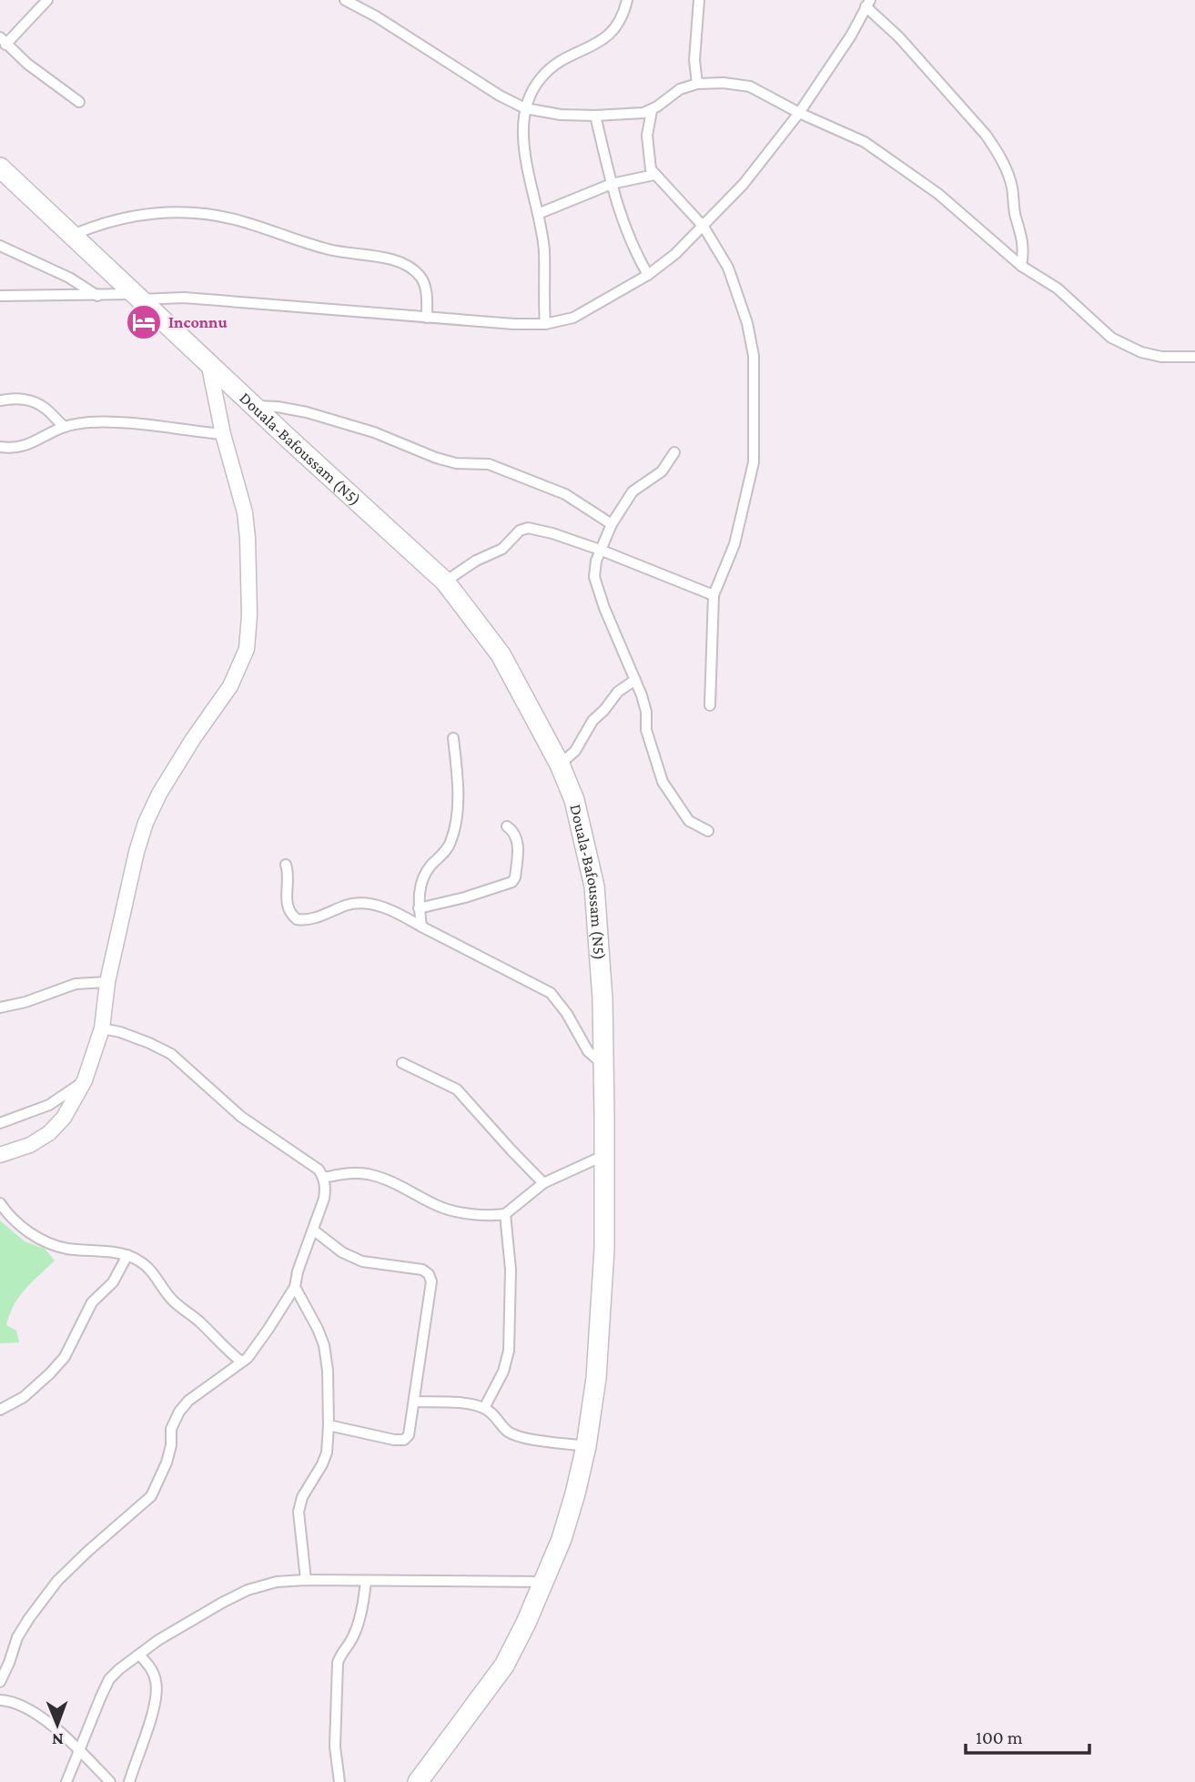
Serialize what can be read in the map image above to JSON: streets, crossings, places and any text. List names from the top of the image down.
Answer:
{
  "streets": {
    "highway": ["Douala-Bafoussam (N5)"]
  },
  "places": {
    "hotel": ["Inconnu"]
  },
  "scale_bar": "100 m",
  "north": "bottom"
}
